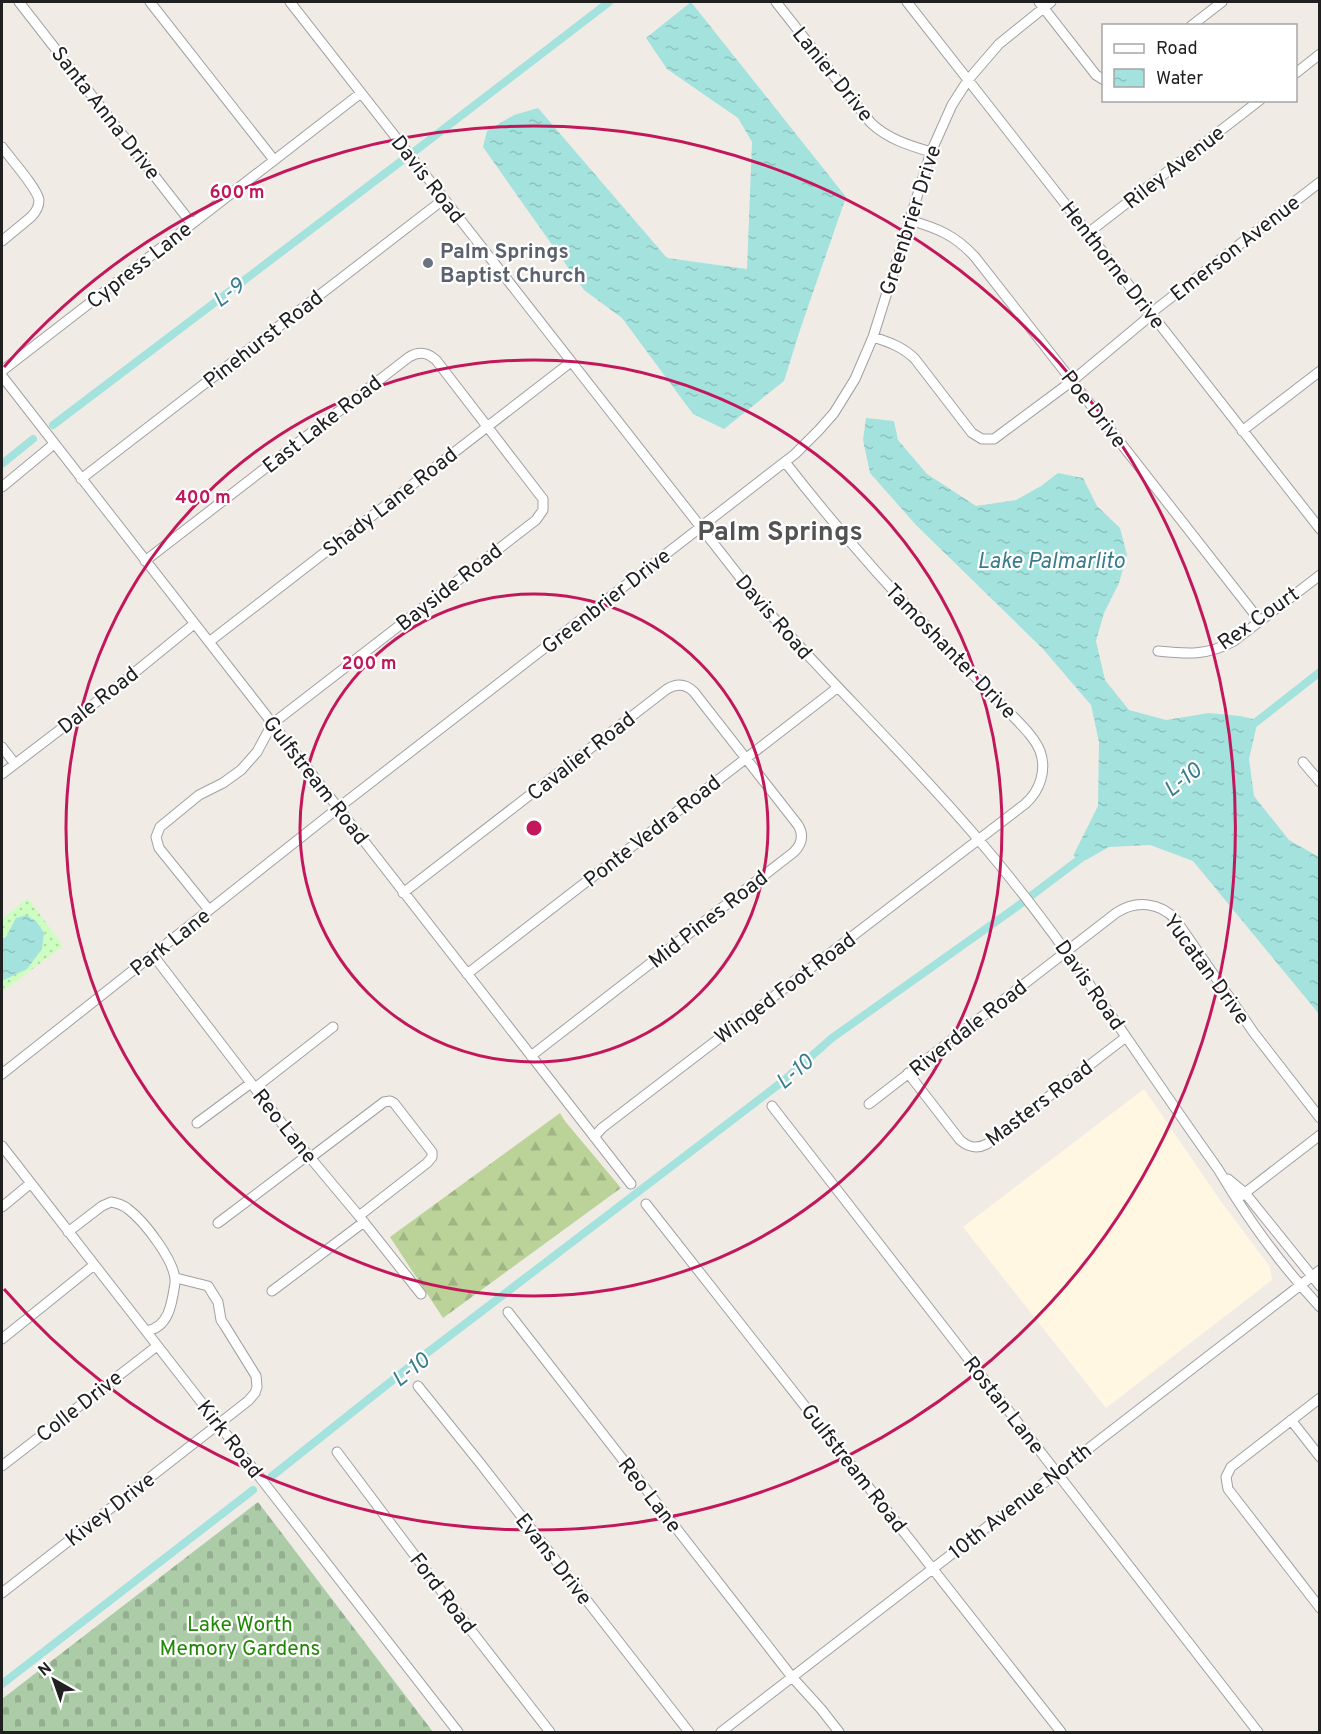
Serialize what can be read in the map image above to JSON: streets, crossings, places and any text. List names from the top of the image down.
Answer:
{
  "streets": {
    "street": [
      "Lanier Drive",
      "Santa Anna Drive",
      "Riley Avenue",
      "Davis Road",
      "Greenbrier Drive",
      "Emerson Avenue",
      "Cypress Lane",
      "Henthorne Drive",
      "Pinehurst Road",
      "Poe Drive",
      "East Lake Road",
      "Shady Lane Road",
      "Bayside Road",
      "Rex Court",
      "Tamoshanter Drive",
      "Dale Road",
      "Cavalier Road",
      "Gulfstream Road",
      "Ponte Vedra Road",
      "Mid Pines Road",
      "Park Lane",
      "Yucatan Drive",
      "Winged Foot Road",
      "Riverdale Road",
      "Masters Road",
      "Reo Lane",
      "Rostan Lane",
      "Colle Drive",
      "Kirk Road",
      "10th Avenue North",
      "Kivey Drive",
      "Evans Drive",
      "Ford Road"
    ]
  },
  "crossings": [
    ["Lanier Drive", "Greenbrier Drive"],
    ["Santa Anna Drive", "Cypress Lane"],
    ["Riley Avenue", "Henthorne Drive"],
    ["Davis Road", "Greenbrier Drive"],
    ["Davis Road", "Cypress Lane"],
    ["Davis Road", "Pinehurst Road"],
    ["Davis Road", "Shady Lane Road"],
    ["Davis Road", "Tamoshanter Drive"],
    ["Davis Road", "Ponte Vedra Road"],
    ["Davis Road", "Yucatan Drive"],
    ["Davis Road", "Winged Foot Road"],
    ["Davis Road", "Riverdale Road"],
    ["Davis Road", "Masters Road"],
    ["Davis Road", "10th Avenue North"],
    ["Greenbrier Drive", "Emerson Avenue"],
    ["Greenbrier Drive", "Henthorne Drive"],
    ["Greenbrier Drive", "Poe Drive"],
    ["Greenbrier Drive", "Tamoshanter Drive"],
    ["Greenbrier Drive", "Gulfstream Road"],
    ["Greenbrier Drive", "Park Lane"],
    ["Emerson Avenue", "Henthorne Drive"],
    ["Emerson Avenue", "Poe Drive"],
    ["Pinehurst Road", "Gulfstream Road"],
    ["Poe Drive", "Rex Court"],
    ["East Lake Road", "Shady Lane Road"],
    ["East Lake Road", "Bayside Road"],
    ["East Lake Road", "Gulfstream Road"],
    ["Shady Lane Road", "Bayside Road"],
    ["Shady Lane Road", "Gulfstream Road"],
    ["Bayside Road", "Gulfstream Road"],
    ["Tamoshanter Drive", "Winged Foot Road"],
    ["Dale Road", "Gulfstream Road"],
    ["Cavalier Road", "Gulfstream Road"],
    ["Cavalier Road", "Ponte Vedra Road"],
    ["Cavalier Road", "Mid Pines Road"],
    ["Gulfstream Road", "Ponte Vedra Road"],
    ["Gulfstream Road", "Mid Pines Road"],
    ["Gulfstream Road", "Park Lane"],
    ["Gulfstream Road", "Winged Foot Road"],
    ["Gulfstream Road", "10th Avenue North"],
    ["Ponte Vedra Road", "Mid Pines Road"],
    ["Park Lane", "Reo Lane"],
    ["Yucatan Drive", "Riverdale Road"],
    ["Riverdale Road", "Masters Road"],
    ["Reo Lane", "10th Avenue North"],
    ["Rostan Lane", "10th Avenue North"],
    ["Colle Drive", "Kirk Road"],
    ["Kirk Road", "Kivey Drive"]
  ],
  "districts": ["Palm Springs"],
  "water": ["L-9", "Lake Palmarlito", "L-10"],
  "parks": ["Lake Worth Memory Gardens"],
  "places": ["Palm Springs Baptist Church"],
  "legend": ["Road", "Water"],
  "north": "top left",
  "rings": ["600 m", "400 m", "200 m"]
}
